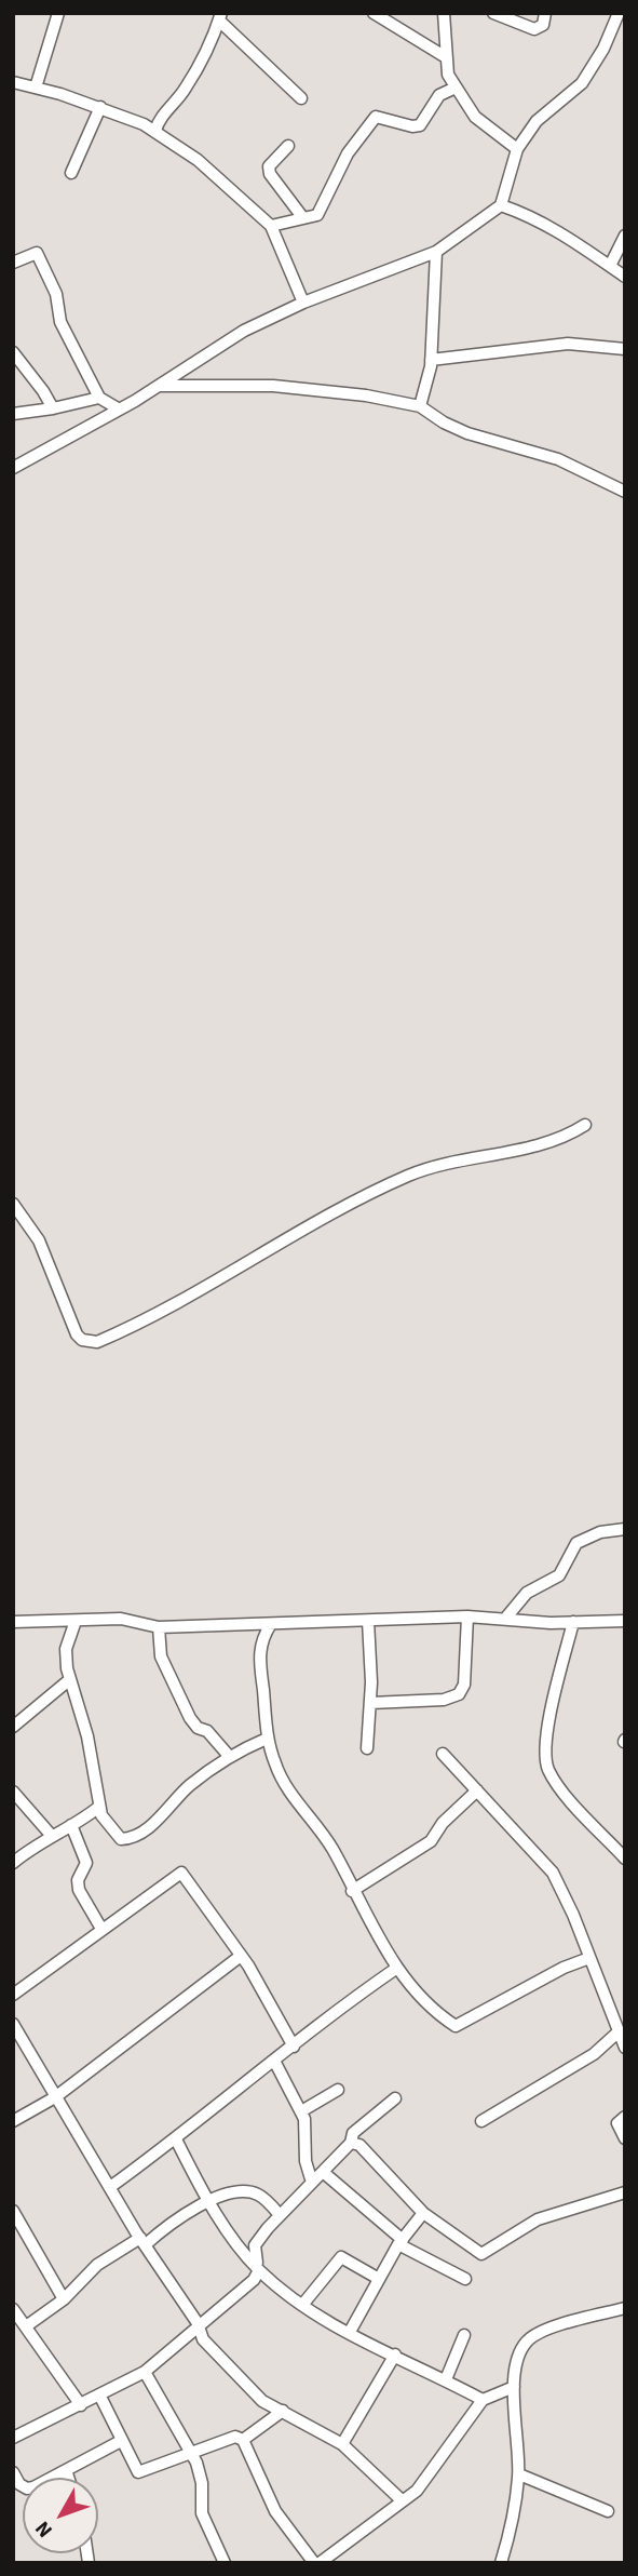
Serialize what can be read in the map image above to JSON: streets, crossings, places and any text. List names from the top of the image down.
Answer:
{
  "north": "bottom left"
}
